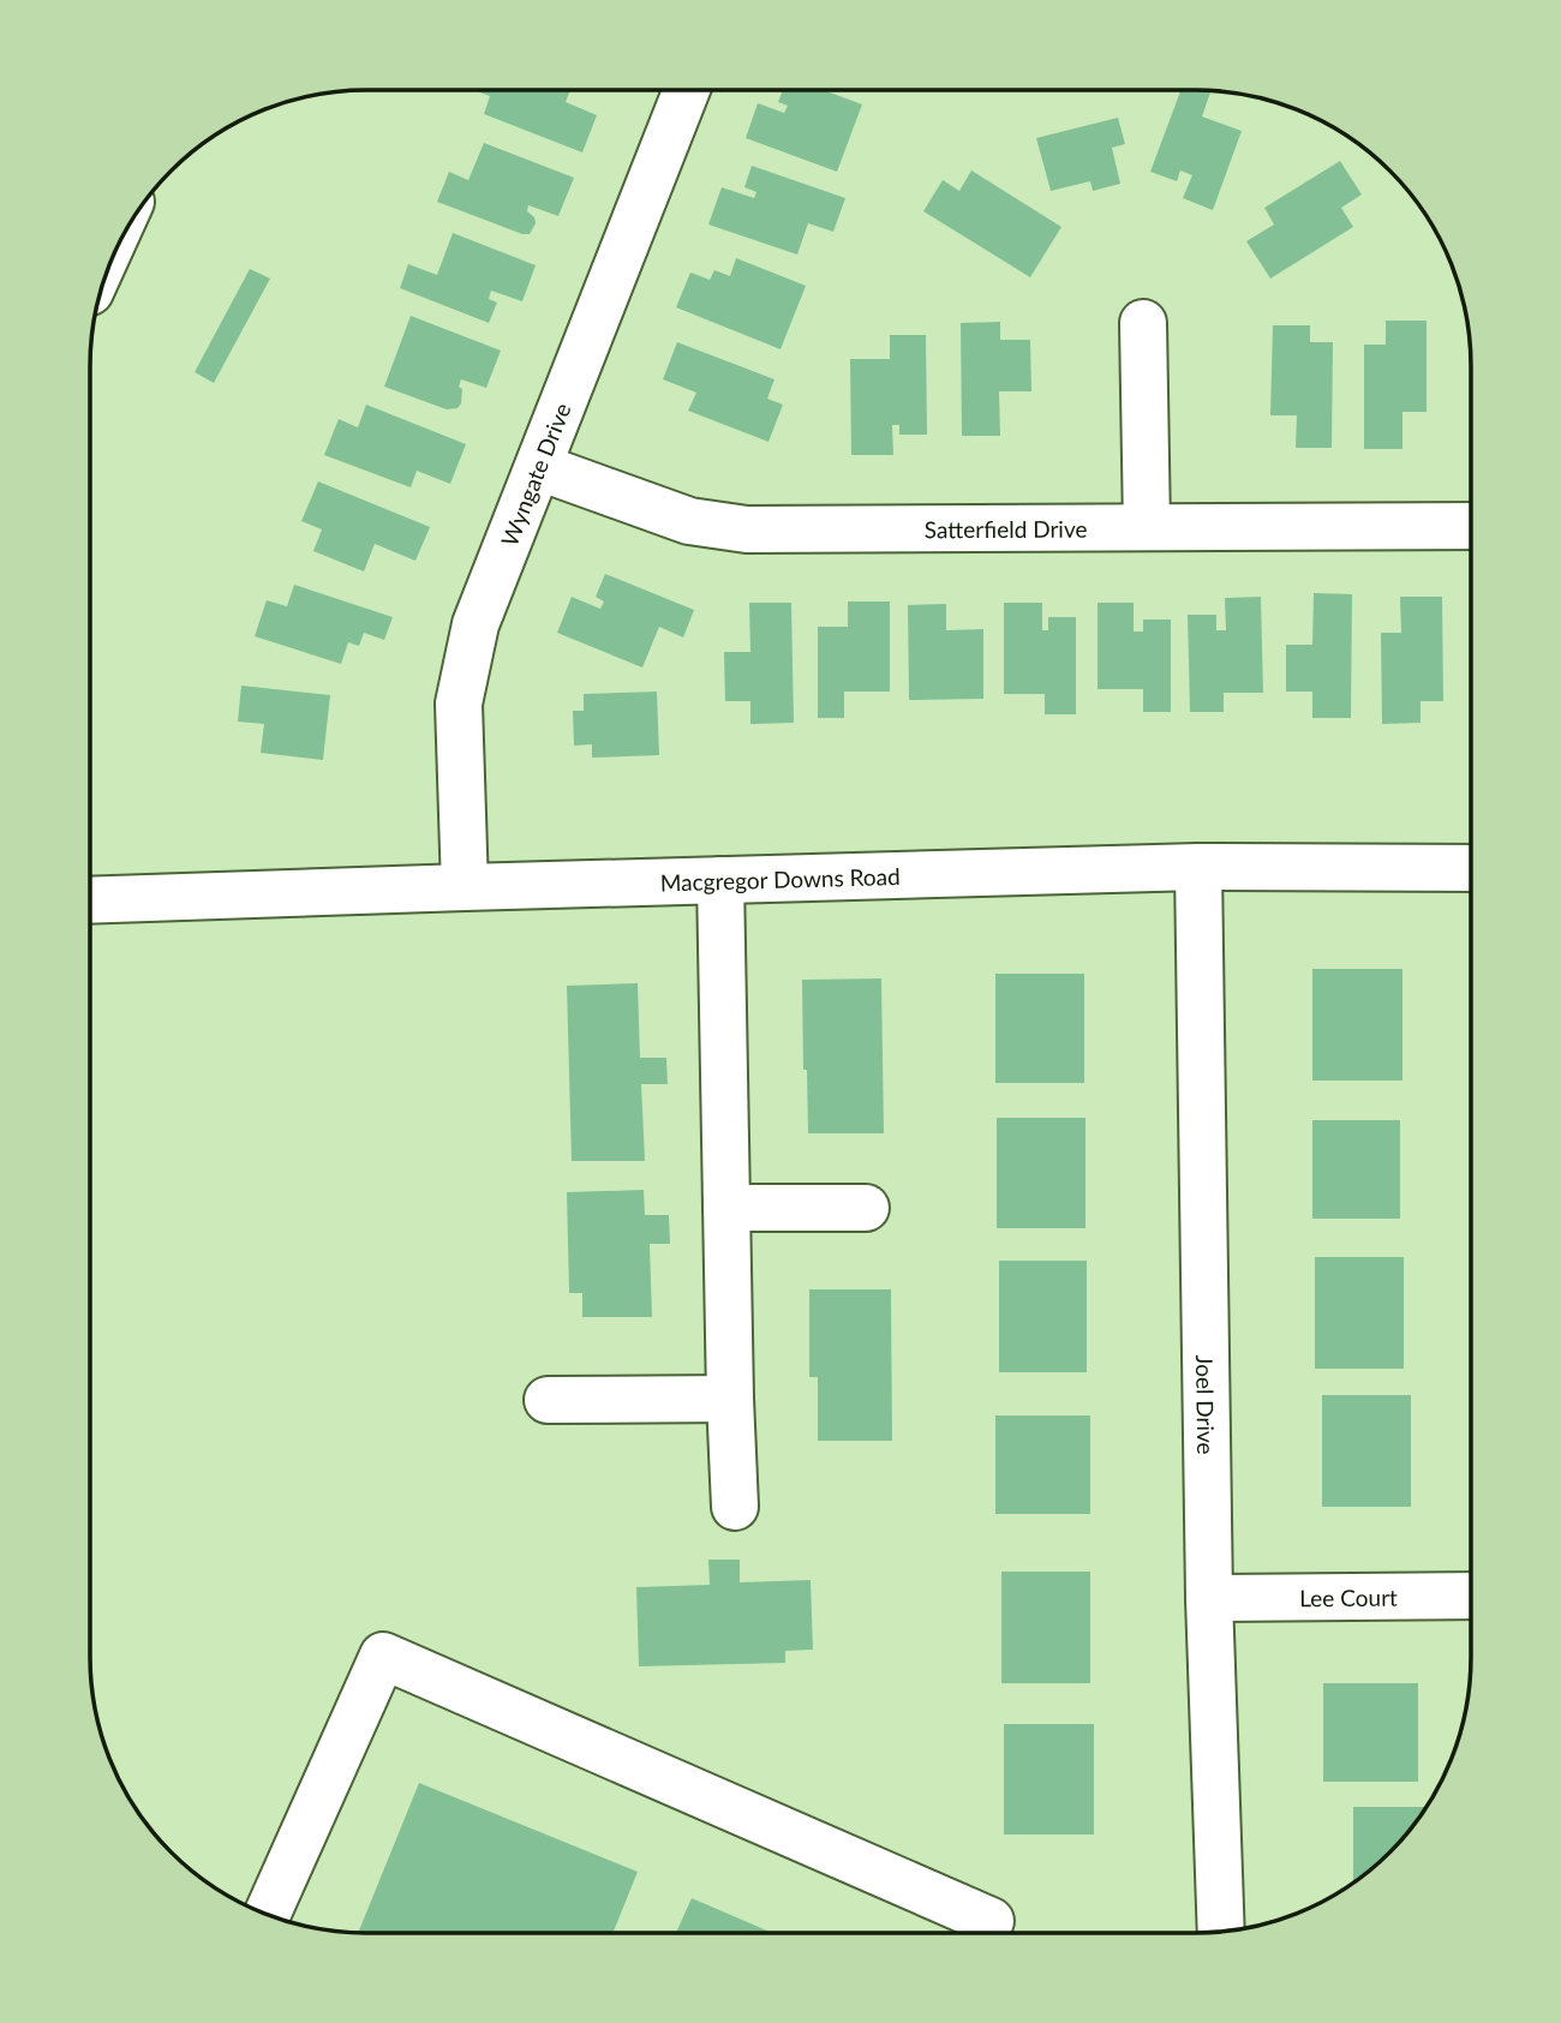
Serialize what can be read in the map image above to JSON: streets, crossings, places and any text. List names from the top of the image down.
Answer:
{
  "streets": {
    "street": [
      "Wyngate Drive",
      "Satterfield Drive",
      "Macgregor Downs Road",
      "Joel Drive",
      "Lee Court"
    ]
  },
  "crossings": [
    ["Wyngate Drive", "Satterfield Drive"],
    ["Wyngate Drive", "Macgregor Downs Road"],
    ["Macgregor Downs Road", "Joel Drive"],
    ["Joel Drive", "Lee Court"]
  ]
}
